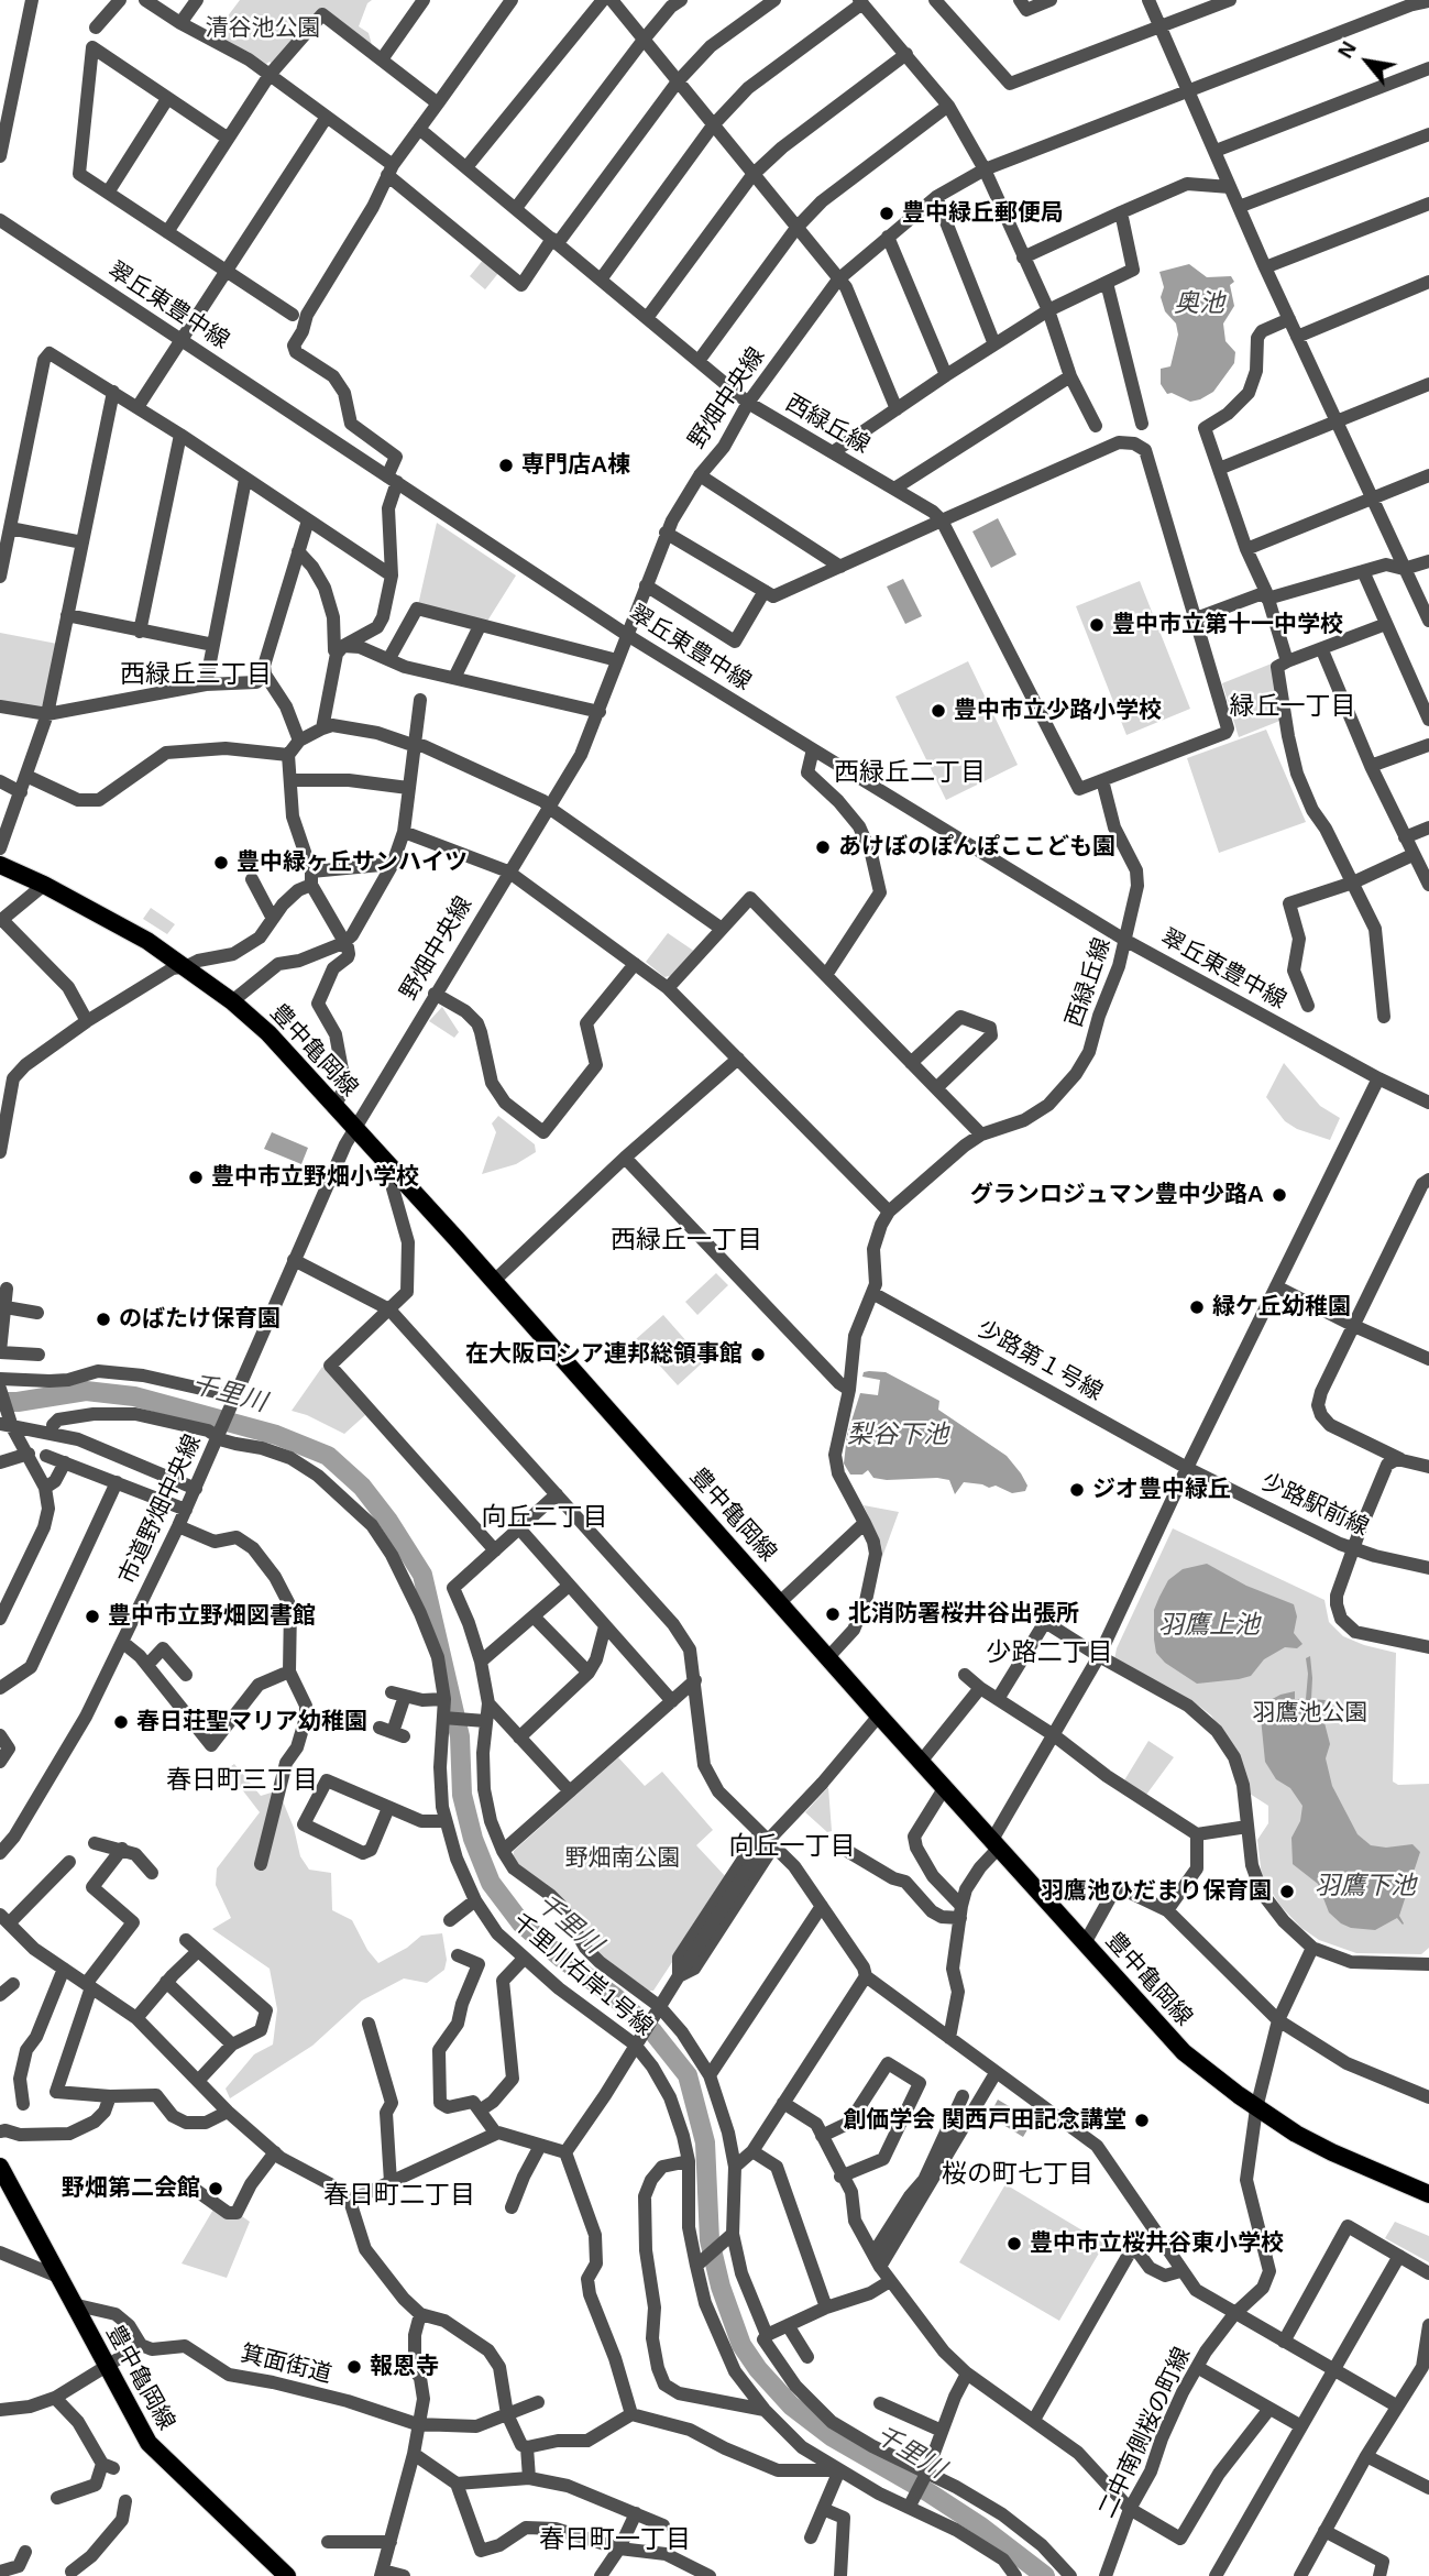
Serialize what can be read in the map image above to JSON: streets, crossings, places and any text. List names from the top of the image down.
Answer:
{
  "streets": {
    "main road": ["豊中亀岡線"],
    "street": [
      "翠丘東豊中線",
      "野畑中央線",
      "西緑丘線",
      "少路第１号線",
      "少路駅前線",
      "市道野畑中央線",
      "千里川右岸1号線",
      "箕面街道",
      "二中南側桜の町線"
    ]
  },
  "crossings": [
    ["翠丘東豊中線", "野畑中央線"],
    ["翠丘東豊中線", "西緑丘線"],
    ["野畑中央線", "西緑丘線"],
    ["野畑中央線", "豊中亀岡線"],
    ["野畑中央線", "市道野畑中央線"],
    ["西緑丘線", "豊中亀岡線"],
    ["西緑丘線", "少路第１号線"],
    ["豊中亀岡線", "市道野畑中央線"],
    ["豊中亀岡線", "二中南側桜の町線"],
    ["少路第１号線", "少路駅前線"],
    ["市道野畑中央線", "千里川右岸1号線"]
  ],
  "districts": [
    "西緑丘三丁目",
    "緑丘一丁目",
    "西緑丘二丁目",
    "西緑丘一丁目",
    "向丘二丁目",
    "少路二丁目",
    "春日町三丁目",
    "向丘一丁目",
    "桜の町七丁目",
    "春日町二丁目",
    "春日町一丁目"
  ],
  "water": [
    "奥池",
    "千里川",
    "梨谷下池",
    "羽鷹上池",
    "羽鷹下池"
  ],
  "parks": ["清谷池公園", "羽鷹池公園", "野畑南公園"],
  "places": [
    "豊中緑丘郵便局",
    "専門店A棟",
    "豊中市立第十一中学校",
    "豊中市立少路小学校",
    "あけぼのぽんぽここども園",
    "豊中緑ヶ丘サンハイツ",
    "豊中市立野畑小学校",
    "グランロジュマン豊中少路A",
    "緑ケ丘幼稚園",
    "のばたけ保育園",
    "在大阪ロシア連邦総領事館",
    "ジオ豊中緑丘",
    "北消防署桜井谷出張所",
    "豊中市立野畑図書館",
    "春日荘聖マリア幼稚園",
    "羽鷹池ひだまり保育園",
    "創価学会 関西戸田記念講堂",
    "野畑第二会館",
    "豊中市立桜井谷東小学校",
    "報恩寺"
  ],
  "north": "top left"
}
